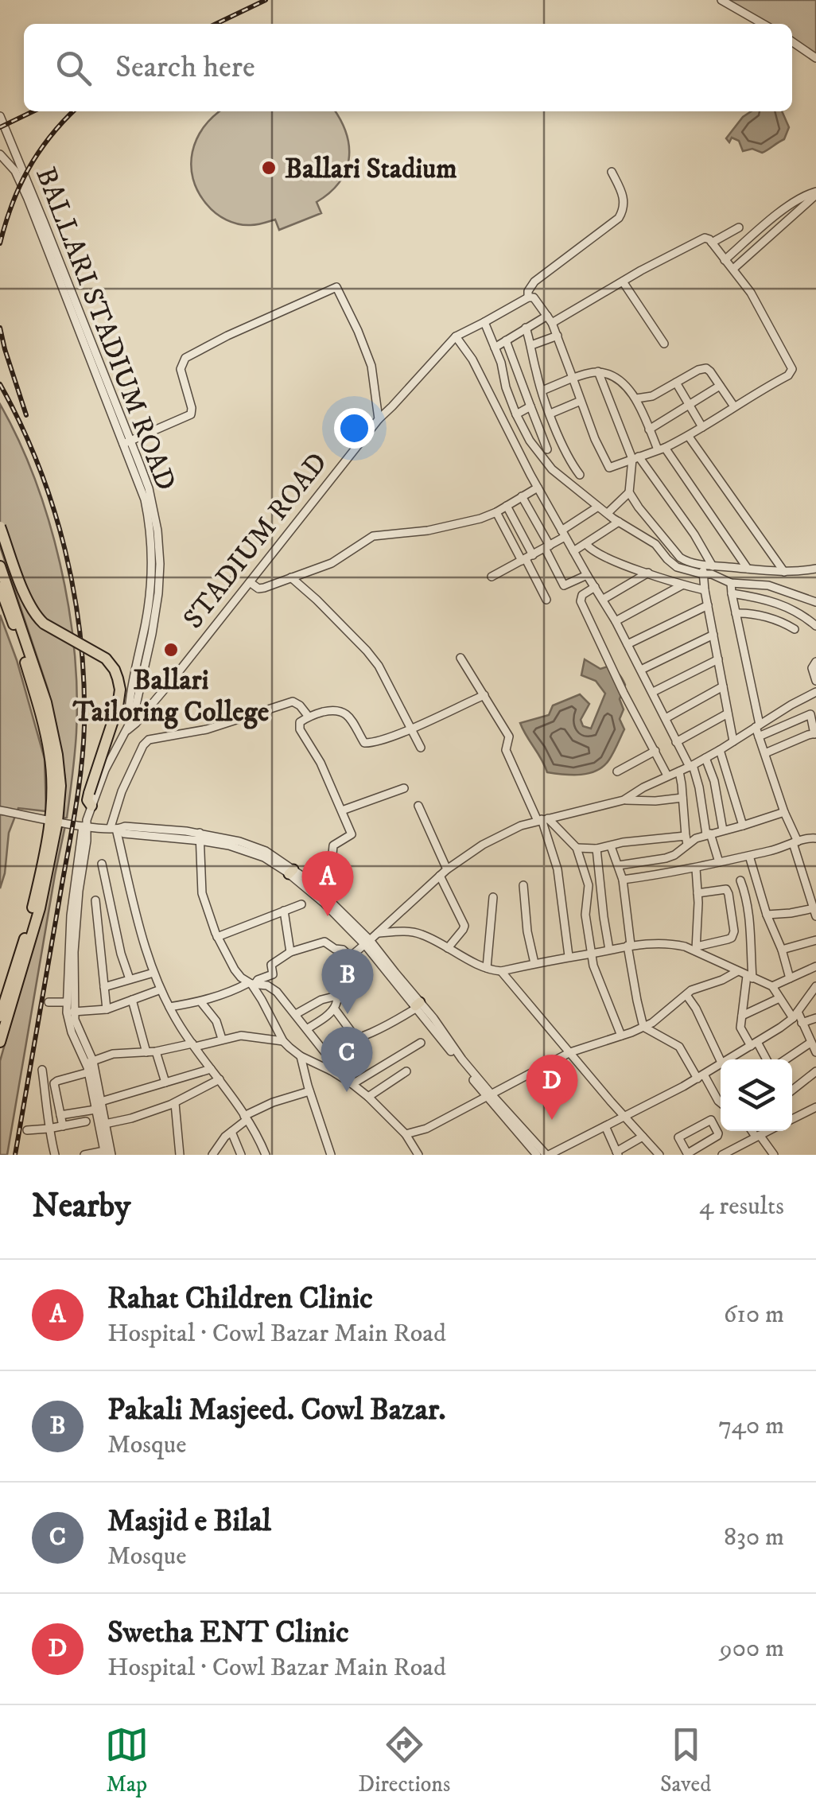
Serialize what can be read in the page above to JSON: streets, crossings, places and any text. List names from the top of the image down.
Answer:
{
  "streets": {
    "street": ["BALLARI STADIUM ROAD", "STADIUM ROAD"]
  },
  "crossings": [
    ["BALLARI STADIUM ROAD", "STADIUM ROAD"]
  ],
  "places": ["Ballari Stadium", "Ballari Tailoring College"],
  "page": {
    "search": "Search here",
    "pins": [
      "A",
      "B",
      "C",
      "D"
    ],
    "heading": ["Nearby", "4 results"],
    "list": [
      {
        "mark": "A",
        "name": "Rahat Children Clinic",
        "note": "Hospital · Cowl Bazar Main Road",
        "value": "610 m"
      },
      {
        "mark": "B",
        "name": "Pakali Masjeed. Cowl Bazar.",
        "note": "Mosque",
        "value": "740 m"
      },
      {
        "mark": "C",
        "name": "Masjid e Bilal",
        "note": "Mosque",
        "value": "830 m"
      },
      {
        "mark": "D",
        "name": "Swetha ENT Clinic",
        "note": "Hospital · Cowl Bazar Main Road",
        "value": "900 m"
      }
    ],
    "nav": ["Map", "Directions", "Saved"]
  }
}
